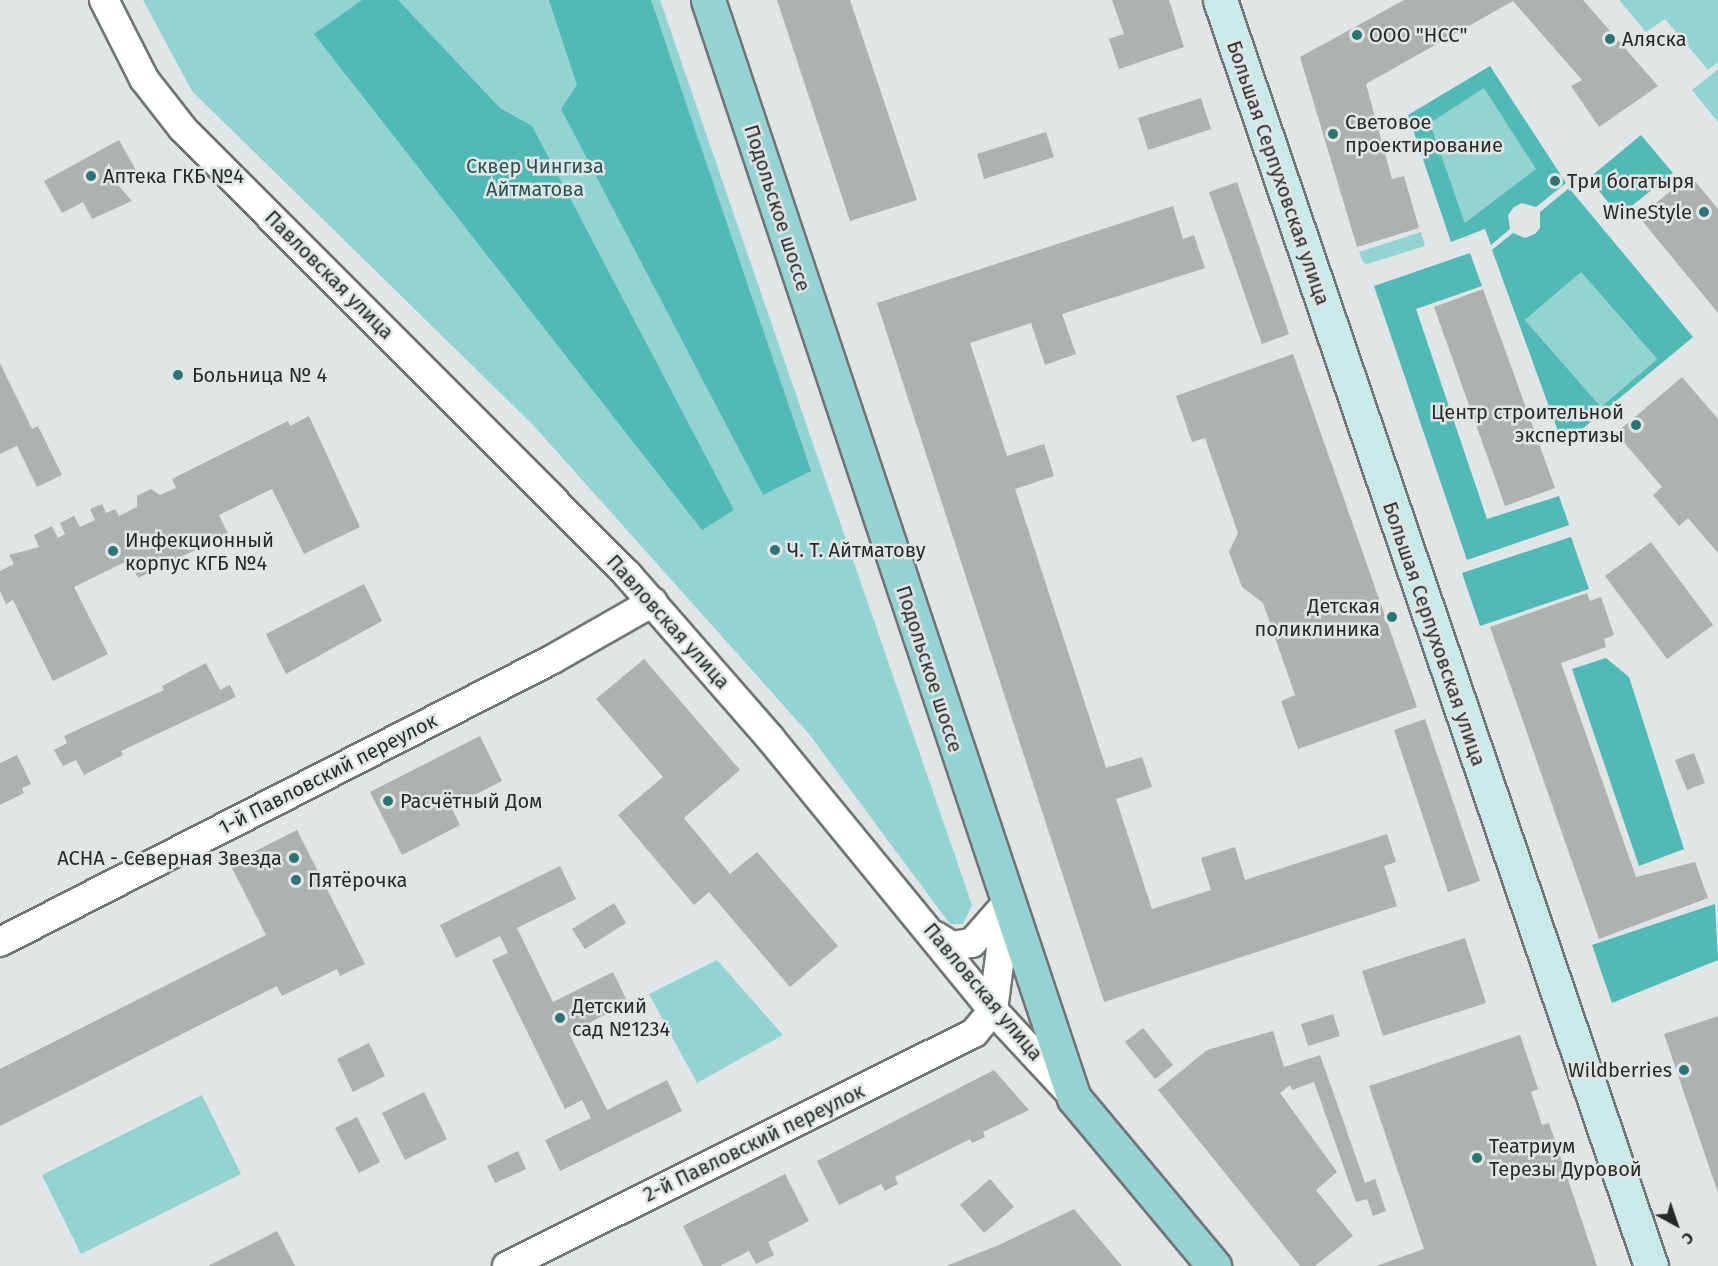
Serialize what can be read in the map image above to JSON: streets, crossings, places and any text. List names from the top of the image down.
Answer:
{
  "streets": {
    "main road": ["Подольское шоссе", "Павловская улица"],
    "street": ["Большая Серпуховская улица", "1-й Павловский переулок", "2-й Павловский переулок"]
  },
  "crossings": [
    ["Подольское шоссе", "Павловская улица"],
    ["Павловская улица", "1-й Павловский переулок"],
    ["Павловская улица", "2-й Павловский переулок"]
  ],
  "parks": ["Сквер Чингиза Айтматова"],
  "places": [
    "ООО \"НСС\"",
    "Аляска",
    "Световое проектирование",
    "Аптека ГКБ №4",
    "Три богатыря",
    "WineStyle",
    "Больница № 4",
    "Центр строительной экспертизы",
    "Ч. Т. Айтматову",
    "Инфекционный корпус КГБ №4",
    "Детская поликлиника",
    "Расчётный Дом",
    "АСНА - Северная Звезда",
    "Пятёрочка",
    "Детский сад №1234",
    "Wildberries",
    "Театриум Терезы Дуровой"
  ],
  "north": "bottom right"
}
